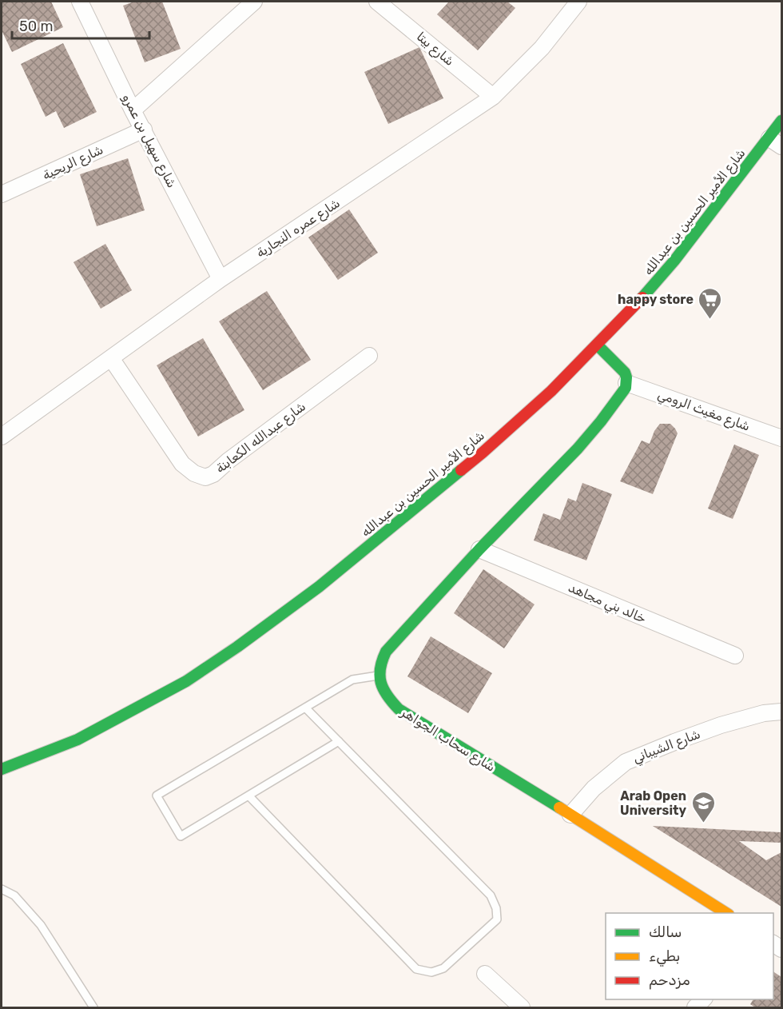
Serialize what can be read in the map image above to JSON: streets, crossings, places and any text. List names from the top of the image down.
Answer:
{
  "streets": {
    "main road": ["شارع الأمير الحسين بن عبدالله", "شارع سحاب الجواهر"],
    "street": [
      "شارع بيتا",
      "شارع سهيل بن عمرو",
      "شارع الريحية",
      "شارع عمره النجارية",
      "شارع مغيث الرومي",
      "شارع عبدالله الكعابنة",
      "خالد بني مجاهد",
      "شارع الشيباني"
    ]
  },
  "crossings": [
    ["شارع بيتا", "شارع عمره النجارية"],
    ["شارع سهيل بن عمرو", "شارع الريحية"],
    ["شارع سهيل بن عمرو", "شارع عمره النجارية"],
    ["شارع عمره النجارية", "شارع عبدالله الكعابنة"],
    ["شارع سحاب الجواهر", "شارع الشيباني"]
  ],
  "places": {
    "supermarket": ["happy store"],
    "school or university": ["Arab Open University"]
  },
  "legend": ["سالك", "بطيء", "مزدحم"],
  "scale_bar": "50 m"
}
